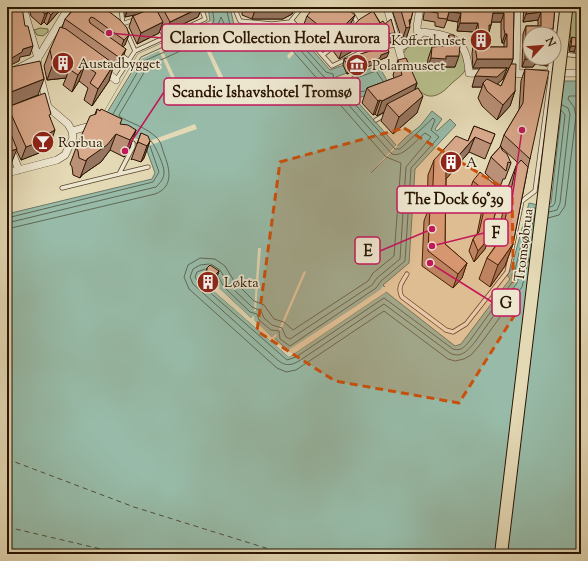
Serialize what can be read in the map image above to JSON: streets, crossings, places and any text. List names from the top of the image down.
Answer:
{
  "streets": {
    "main road": ["Tromsøbrua"]
  },
  "places": {
    "other": [
      "Clarion Collection Hotel Aurora",
      "The Dock 69°39",
      "Scandic Ishavshotel Tromsø",
      "E",
      "F",
      "G"
    ],
    "building": [
      "Kofferthuset",
      "Austadbygget",
      "A",
      "Løkta"
    ],
    "museum": ["Polarmuseet"],
    "bar": ["Rorbua"]
  },
  "north": "top right"
}
